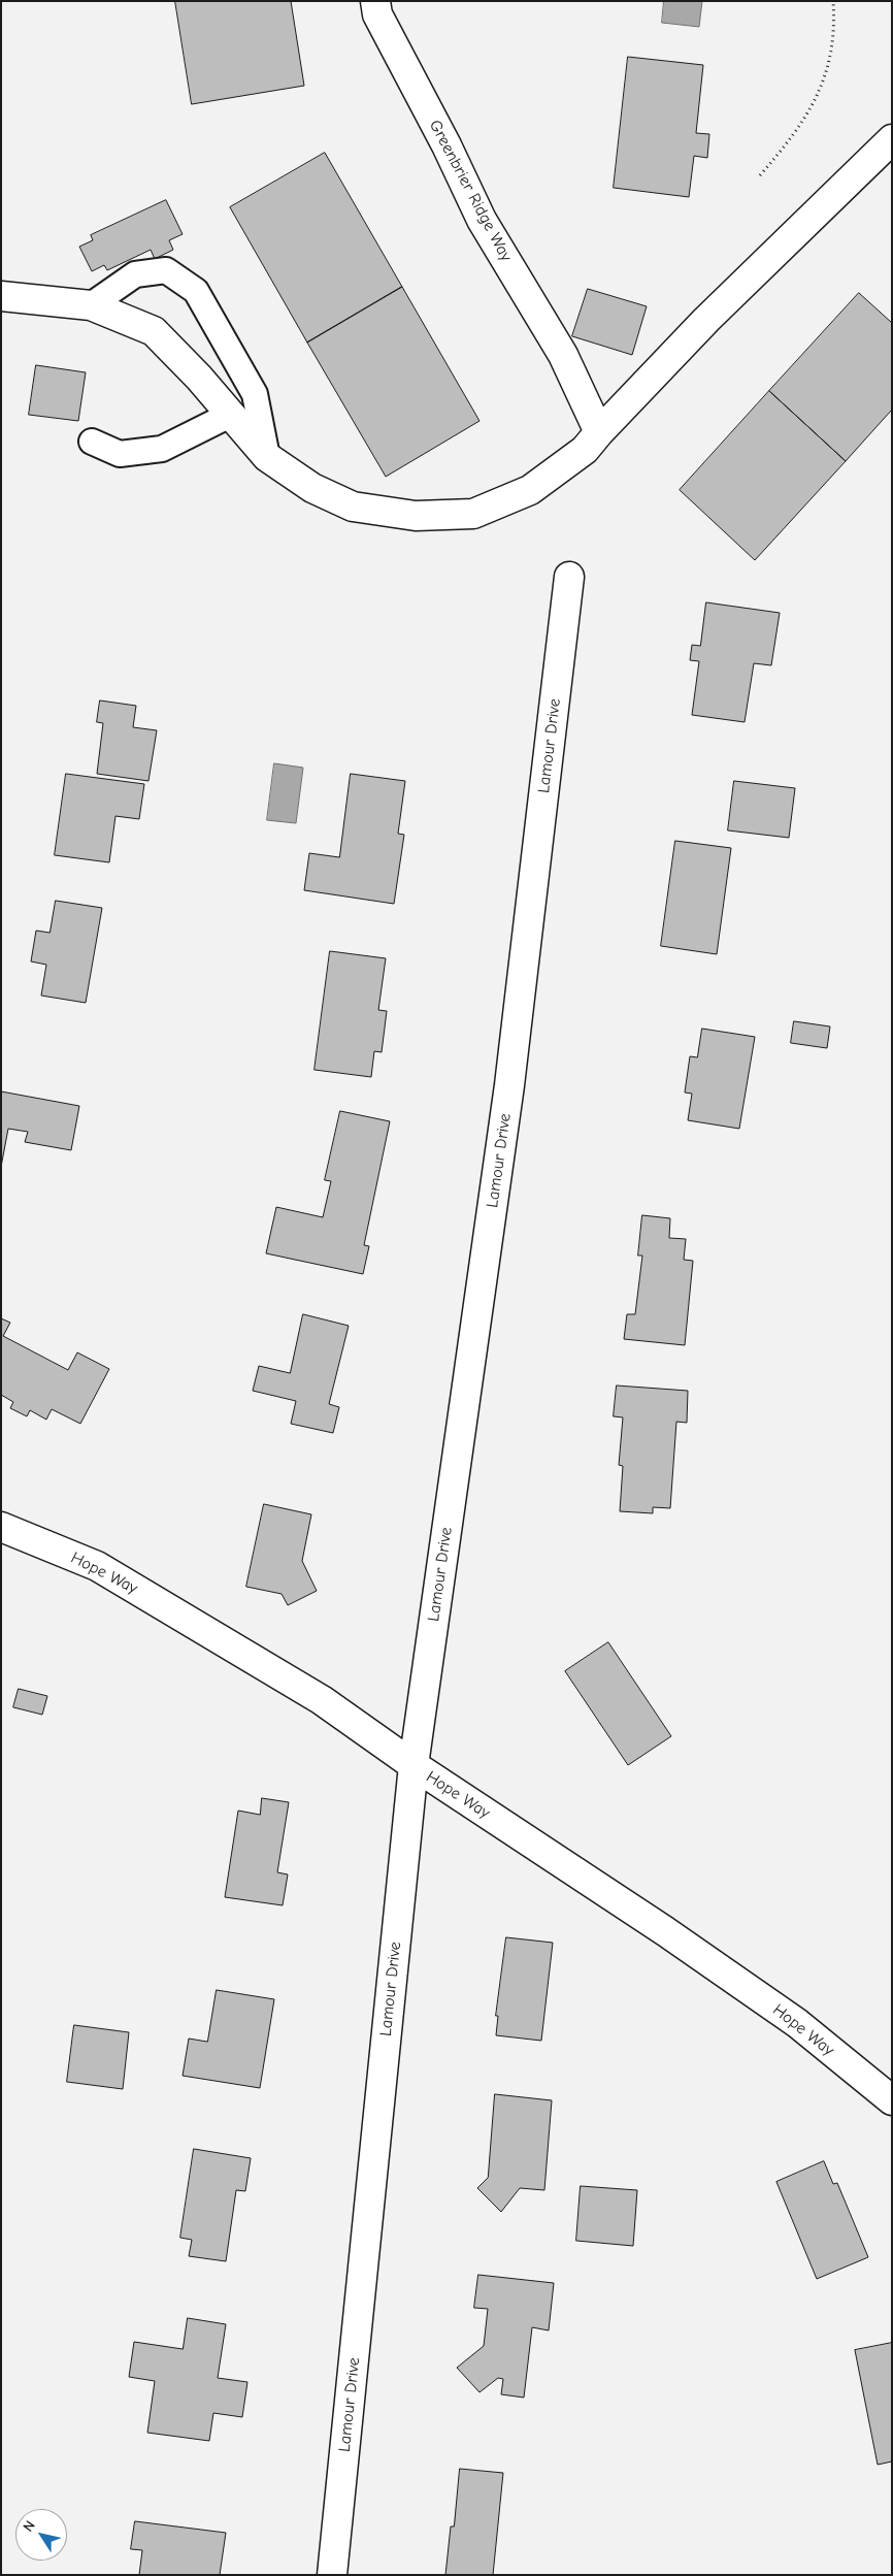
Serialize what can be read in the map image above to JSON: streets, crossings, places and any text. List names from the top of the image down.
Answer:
{
  "streets": {
    "street": ["Greenbrier Ridge Way", "Lamour Drive", "Hope Way"]
  },
  "crossings": [
    ["Lamour Drive", "Hope Way"]
  ],
  "north": "top left"
}
